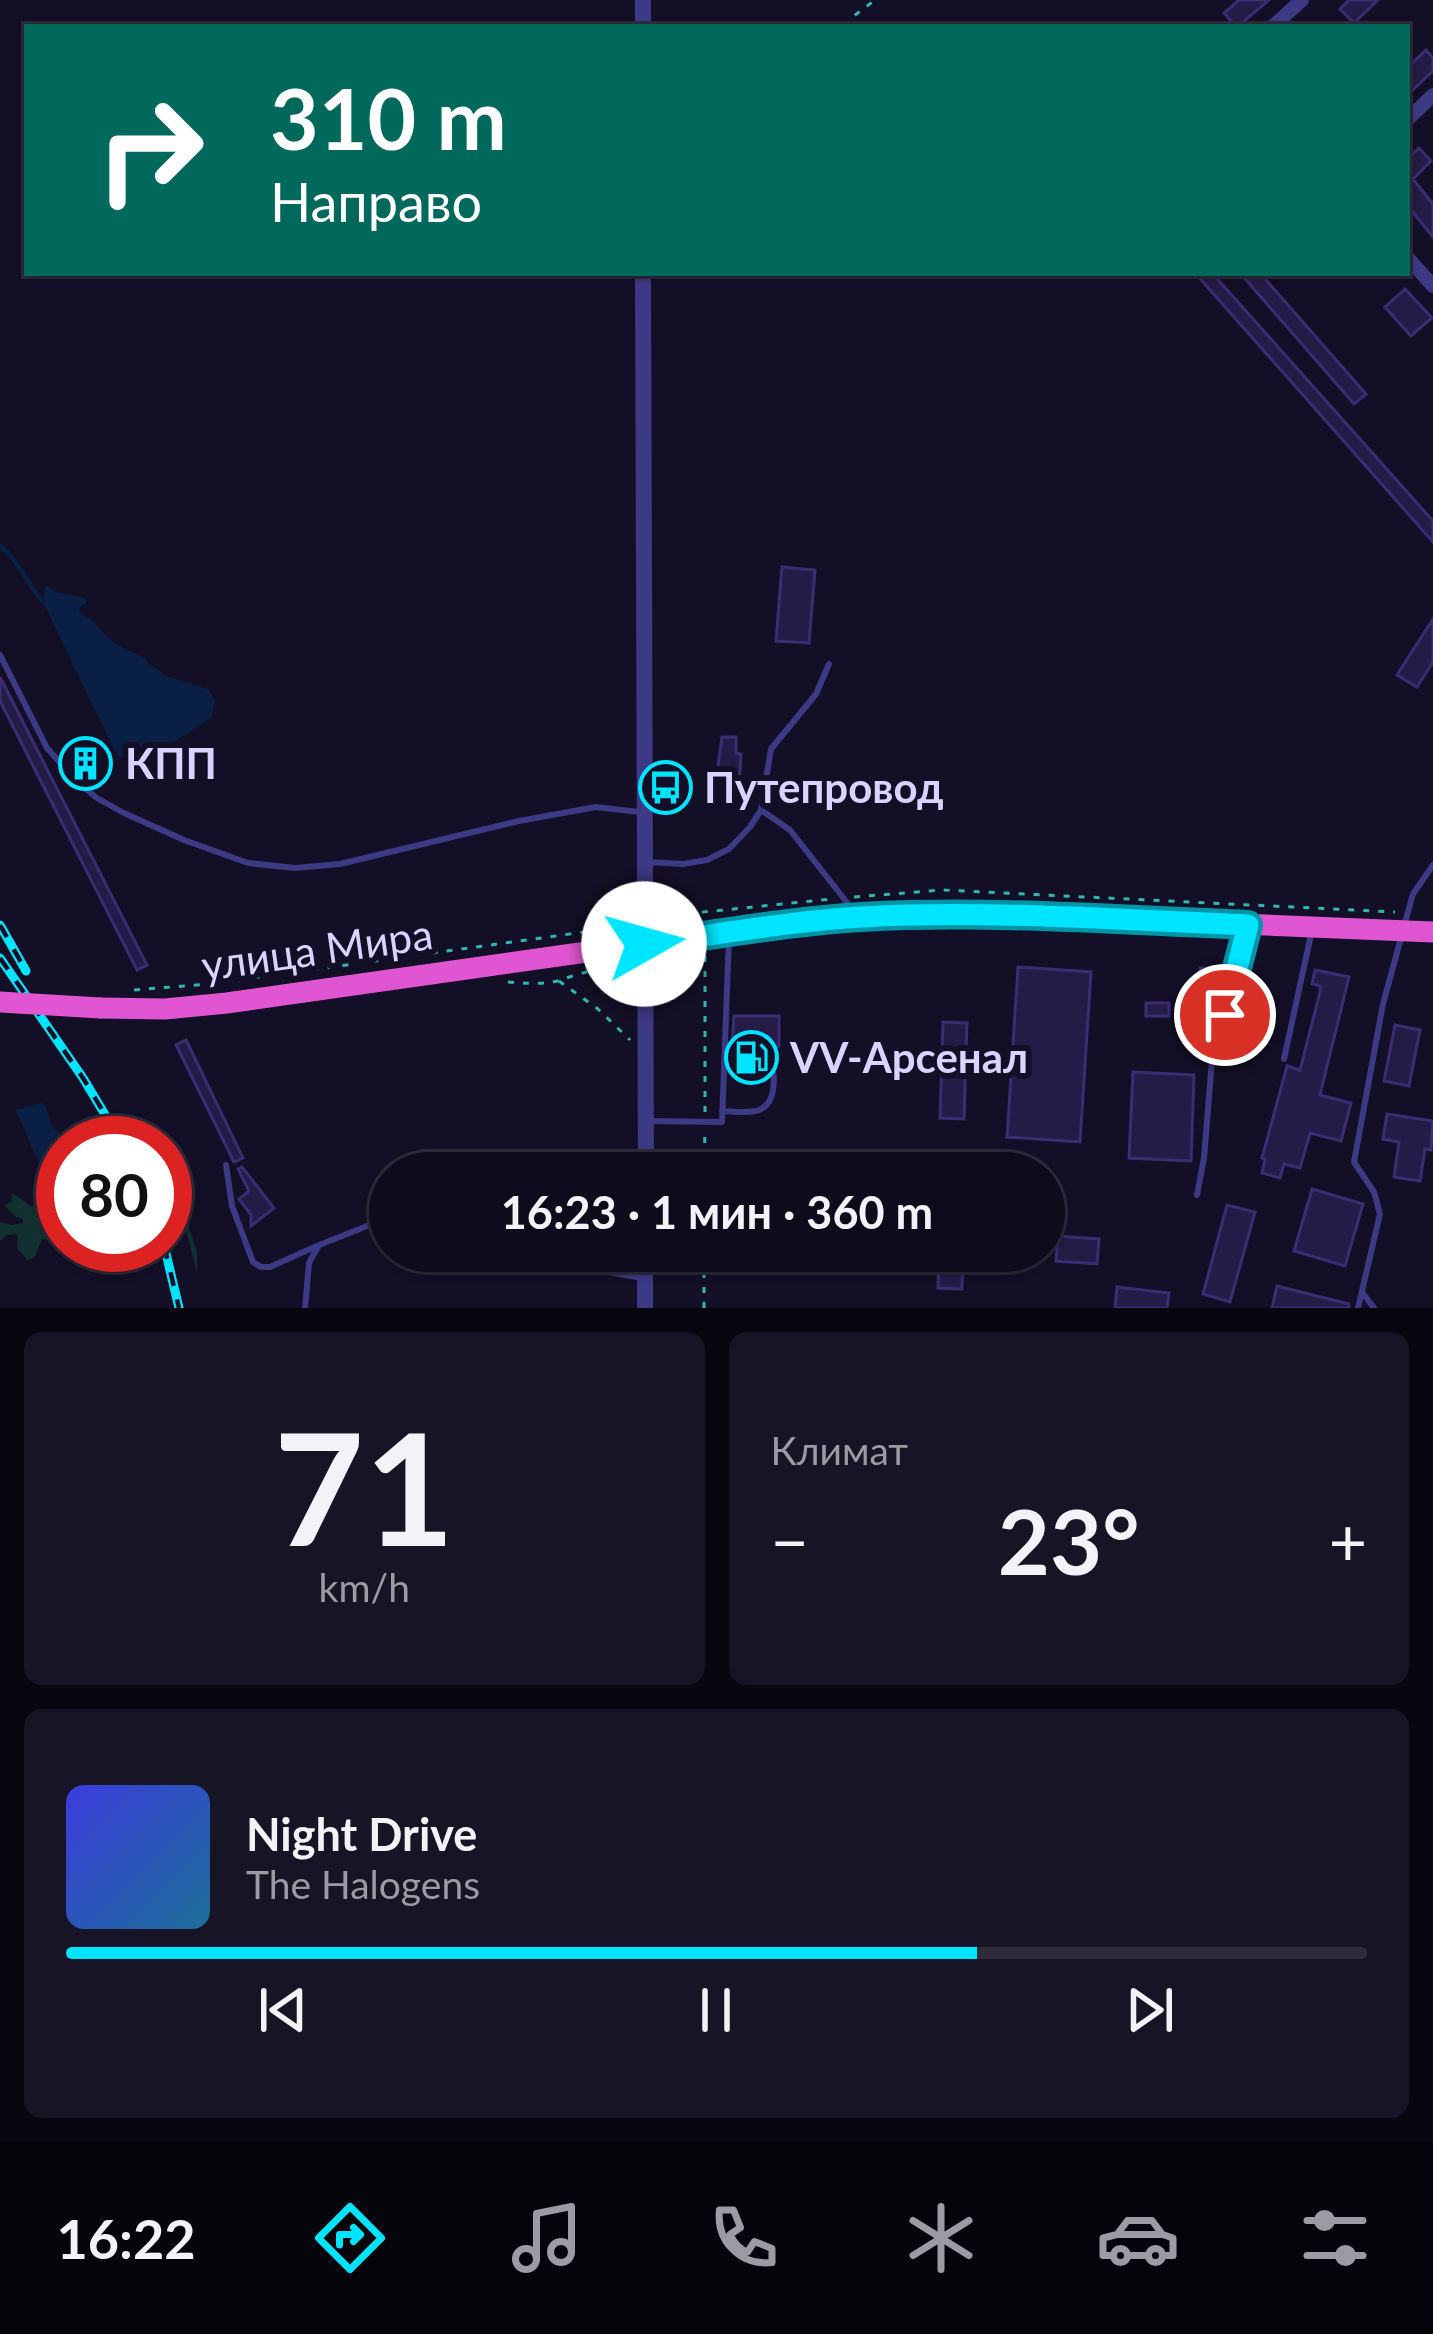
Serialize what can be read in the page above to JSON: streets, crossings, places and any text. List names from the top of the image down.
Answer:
{
  "streets": {
    "highway": ["улица Мира"]
  },
  "places": {
    "building": ["КПП"],
    "bus stop": ["Путепровод"],
    "fuel station": ["VV-Арсенал"]
  },
  "page": {
    "turn": ["310 m", "Направо"],
    "limit": "80",
    "trip": "16:23 · 1 мин · 360 m",
    "tile": [
      ["71", "km/h"],
      "Климат"
    ],
    "heat": ["−", "23°", "+"],
    "song": ["Night Drive", "The Halogens"],
    "tabs": "16:22"
  }
}
